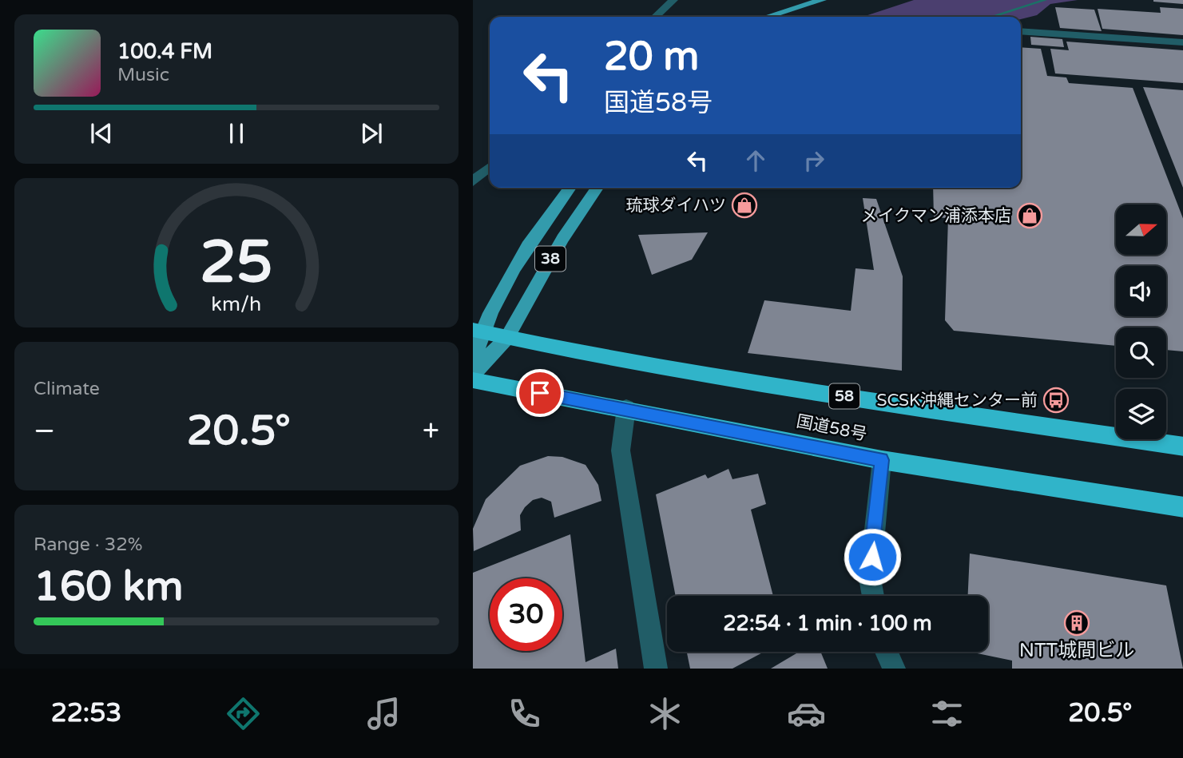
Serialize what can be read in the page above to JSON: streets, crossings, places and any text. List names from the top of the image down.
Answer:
{
  "streets": {
    "highway": ["58", "国道58号"],
    "main road": ["38"]
  },
  "crossings": [
    ["38", "国道58号"]
  ],
  "places": {
    "shop": ["琉球ダイハツ", "メイクマン浦添本店"],
    "bus stop": ["SCSK沖縄センター前"],
    "building": ["NTT城間ビル"]
  },
  "north": "right",
  "page": {
    "turn": ["20 m", "国道58号"],
    "song": ["100.4 FM", "Music"],
    "tile": [
      "Climate",
      ["Range · 32%", "160 km"]
    ],
    "heat": ["−", "20.5°", "+"],
    "limit": "30",
    "trip": "22:54 · 1 min · 100 m",
    "tabs": ["22:53", "20.5°"],
    "gauge": ["25", "km/h"]
  }
}
